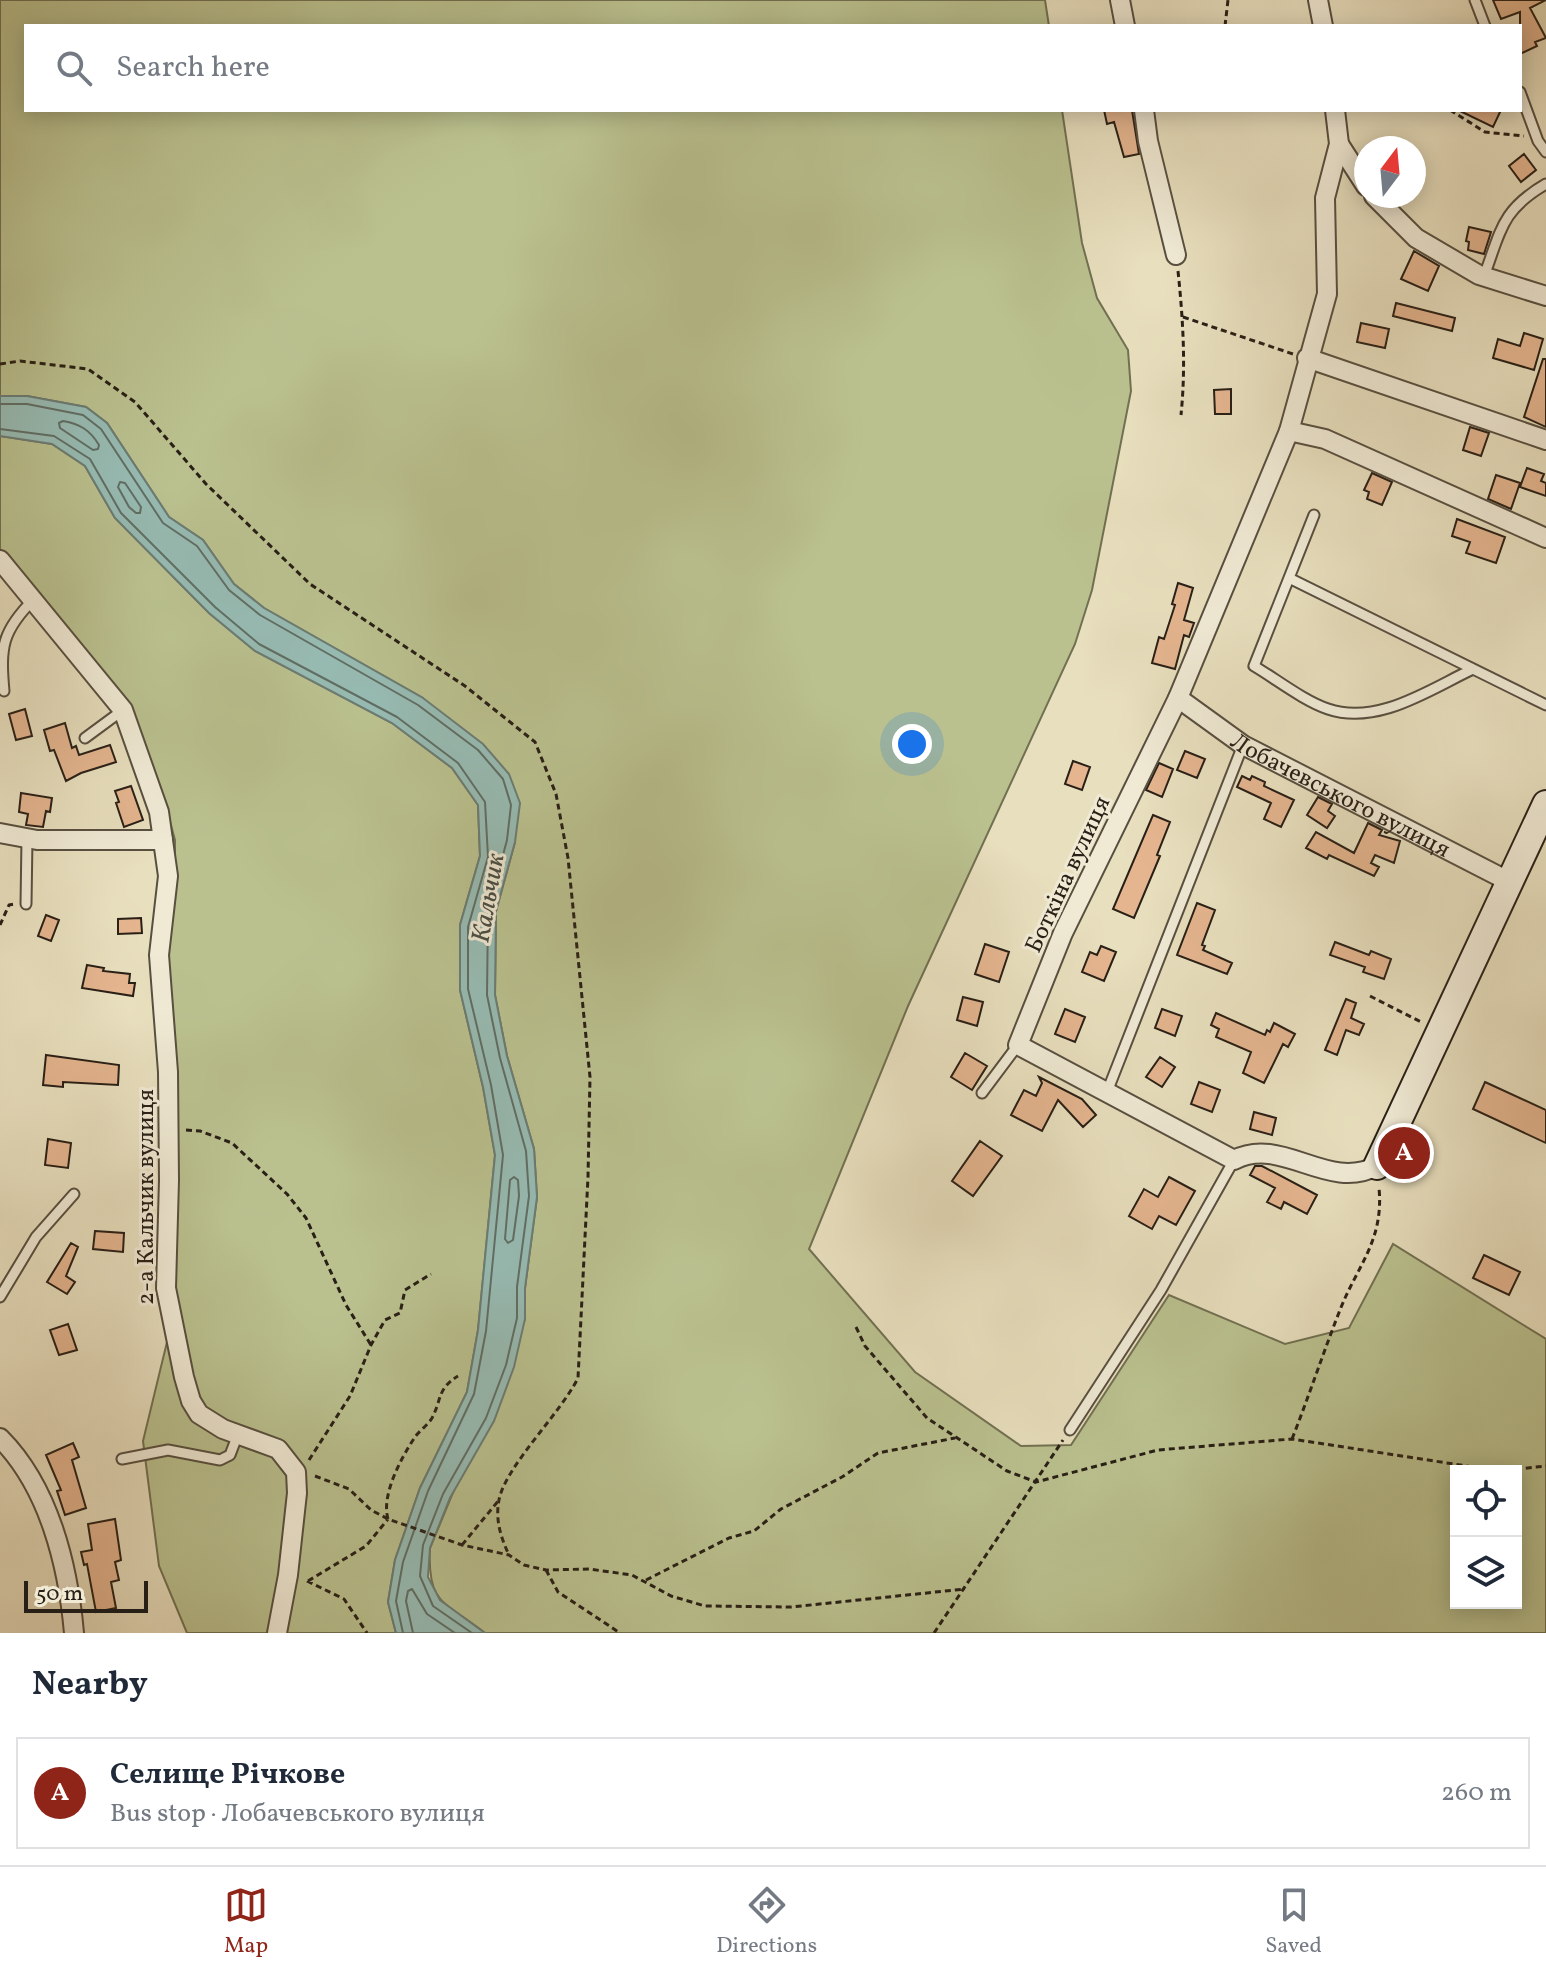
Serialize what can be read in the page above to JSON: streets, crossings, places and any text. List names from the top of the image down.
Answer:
{
  "streets": {
    "street": ["Лобачевського вулиця", "Боткіна вулиця", "2-а Кальчик вулиця"]
  },
  "crossings": [
    ["Лобачевського вулиця", "Боткіна вулиця"]
  ],
  "water": ["Кальчик"],
  "scale_bar": "50 m",
  "north": "top",
  "page": {
    "search": "Search here",
    "pins": "A",
    "scale": "50 m",
    "heading": "Nearby",
    "list": [
      {
        "mark": "A",
        "name": "Селище Річкове",
        "note": "Bus stop · Лобачевського вулиця",
        "value": "260 m"
      }
    ],
    "nav": ["Map", "Directions", "Saved"]
  }
}
